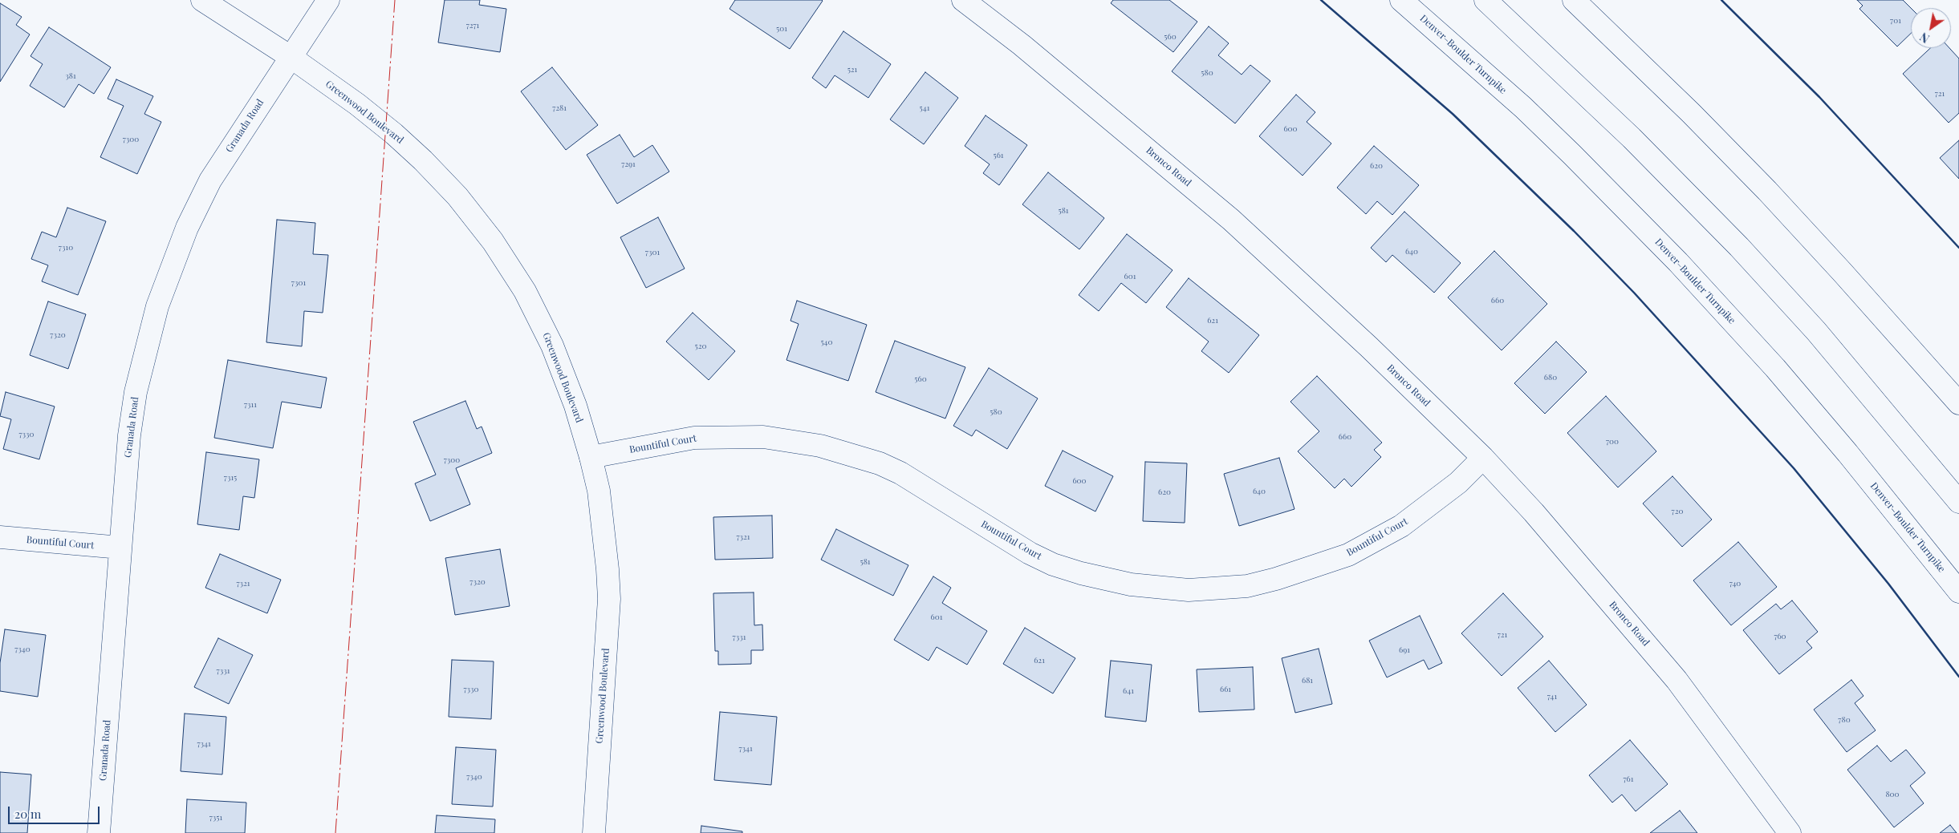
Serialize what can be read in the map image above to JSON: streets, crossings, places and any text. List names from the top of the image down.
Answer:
{
  "streets": {
    "main road": [
      "Denver–Boulder Turnpike",
      "Greenwood Boulevard",
      "Granada Road",
      "Bronco Road",
      "Bountiful Court"
    ]
  },
  "crossings": [
    ["Greenwood Boulevard", "Granada Road"],
    ["Greenwood Boulevard", "Bountiful Court"],
    ["Granada Road", "Bountiful Court"],
    ["Bronco Road", "Bountiful Court"]
  ],
  "house_numbers": [
    "701",
    "7271",
    "501",
    "560",
    "521",
    "580",
    "381",
    "721",
    "7281",
    "541",
    "600",
    "7300",
    "561",
    "7291",
    "620",
    "581",
    "7310",
    "640",
    "7301",
    "601",
    "7301",
    "660",
    "621",
    "7320",
    "540",
    "520",
    "680",
    "560",
    "7311",
    "580",
    "7330",
    "660",
    "700",
    "7300",
    "7315",
    "600",
    "640",
    "620",
    "720",
    "7321",
    "581",
    "7320",
    "7321",
    "740",
    "601",
    "721",
    "760",
    "7331",
    "7340",
    "691",
    "621",
    "7331",
    "681",
    "7330",
    "661",
    "641",
    "741",
    "780",
    "7341",
    "7341",
    "7340",
    "761",
    "800",
    "7351"
  ],
  "scale_bar": "20 m",
  "north": "bottom left"
}
